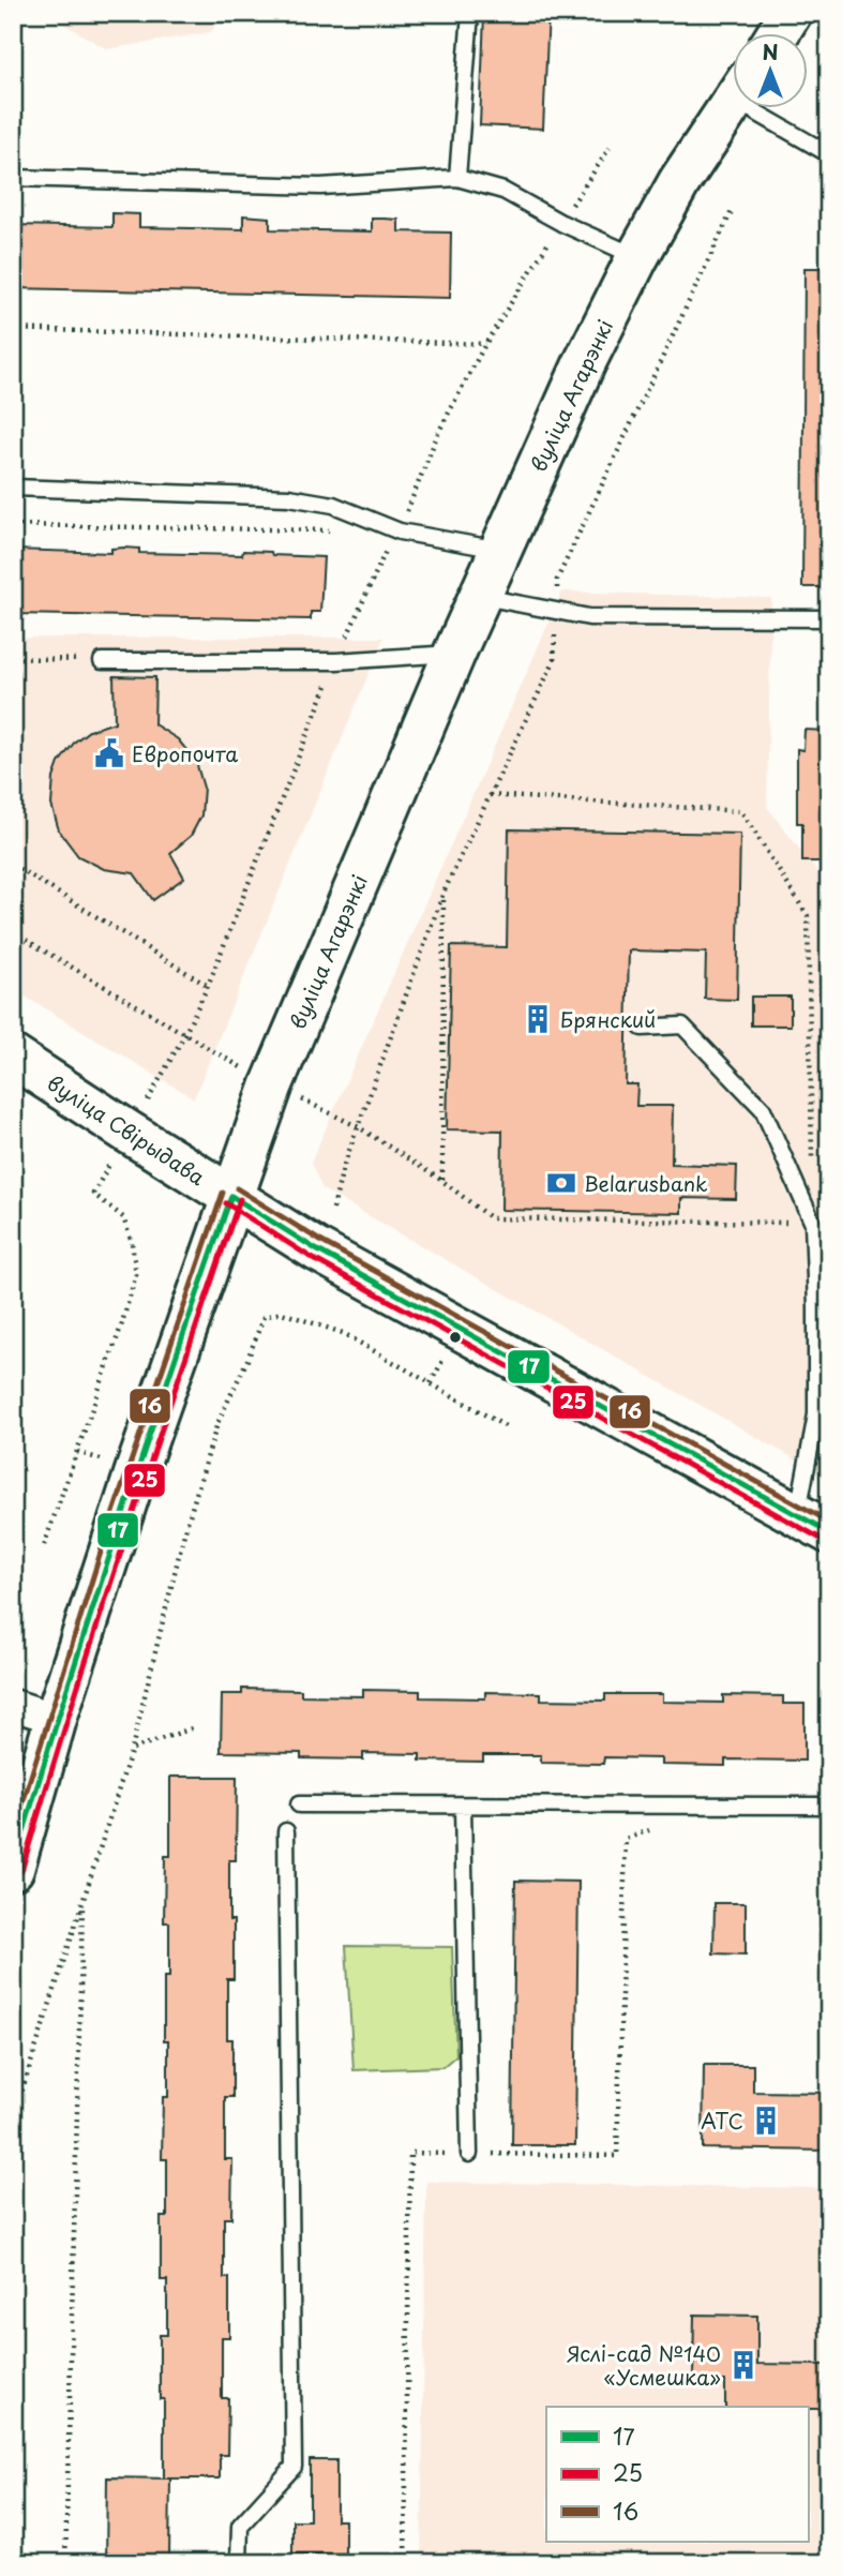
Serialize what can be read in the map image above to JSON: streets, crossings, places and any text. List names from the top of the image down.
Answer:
{
  "streets": {
    "main road": ["вуліца Агарэнкі", "вуліца Свірыдава"]
  },
  "crossings": [
    ["вуліца Агарэнкі", "вуліца Свірыдава"]
  ],
  "places": {
    "public building": ["Европочта"],
    "building": ["Брянский", "АТС", "Яслі-сад №140 «Усмешка»"],
    "bank": ["Belarusbank"]
  },
  "lines": ["transit line 16", "transit line 17", "transit line 25"],
  "legend": ["17", "25", "16"],
  "north": "top"
}
